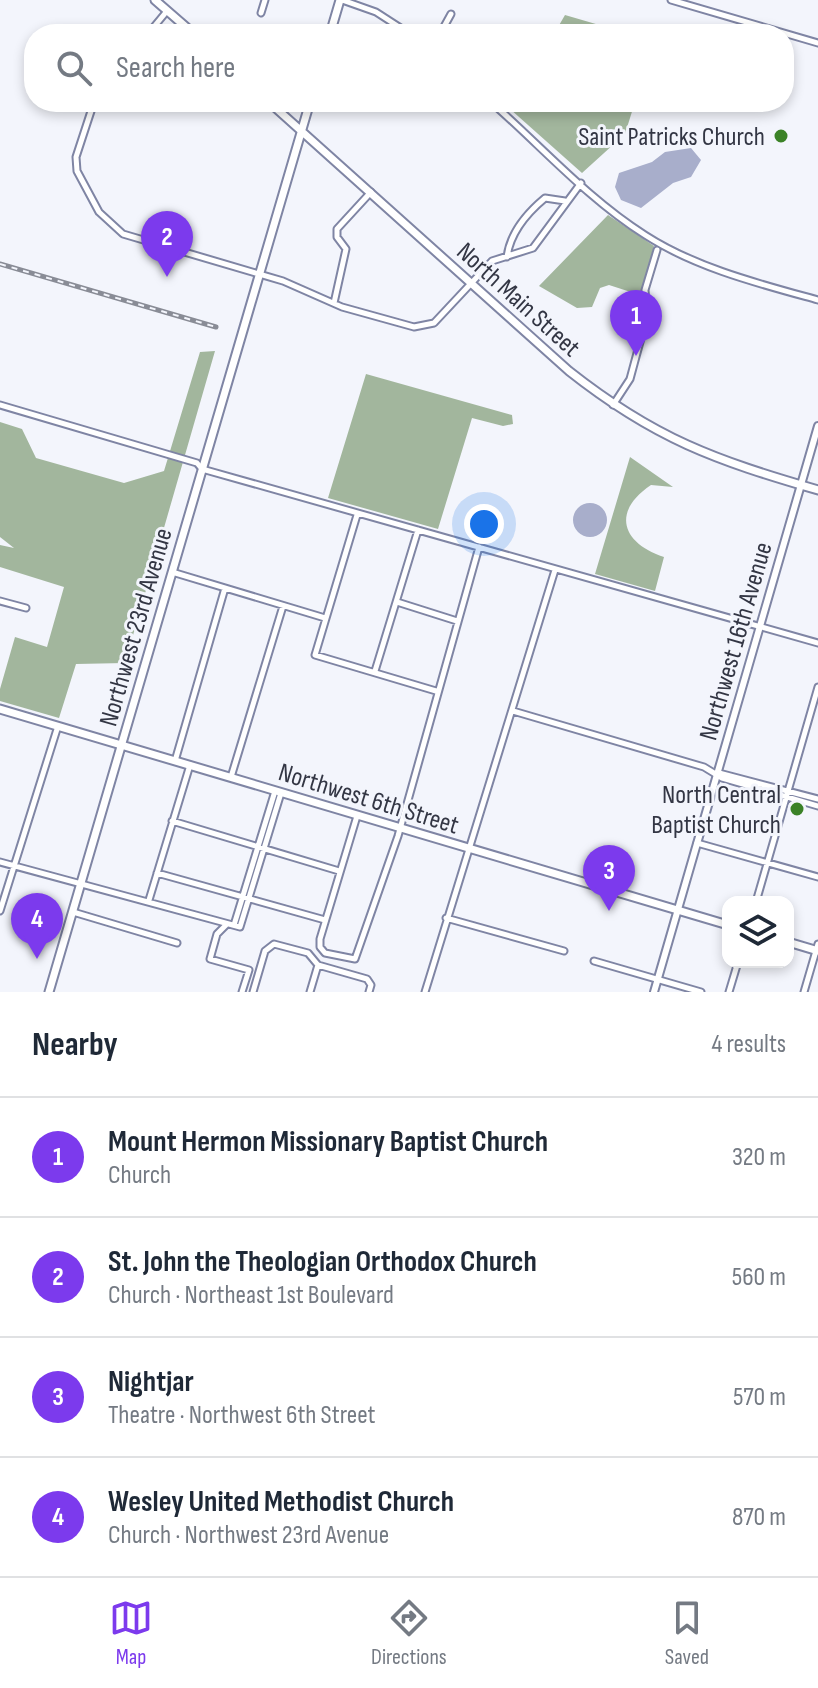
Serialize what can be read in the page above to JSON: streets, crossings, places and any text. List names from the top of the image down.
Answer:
{
  "streets": {
    "main road": ["North Main Street", "Northwest 23rd Avenue", "Northwest 6th Street"],
    "street": ["Northwest 16th Avenue"]
  },
  "crossings": [
    ["North Main Street", "Northwest 23rd Avenue"],
    ["North Main Street", "Northwest 16th Avenue"],
    ["Northwest 23rd Avenue", "Northwest 6th Street"],
    ["Northwest 16th Avenue", "Northwest 6th Street"]
  ],
  "places": ["Saint Patricks Church", "North Central Baptist Church"],
  "page": {
    "search": "Search here",
    "pins": [
      "2",
      "1",
      "3",
      "4"
    ],
    "heading": ["Nearby", "4 results"],
    "list": [
      {
        "mark": "1",
        "name": "Mount Hermon Missionary Baptist Church",
        "note": "Church",
        "value": "320 m"
      },
      {
        "mark": "2",
        "name": "St. John the Theologian Orthodox Church",
        "note": "Church · Northeast 1st Boulevard",
        "value": "560 m"
      },
      {
        "mark": "3",
        "name": "Nightjar",
        "note": "Theatre · Northwest 6th Street",
        "value": "570 m"
      },
      {
        "mark": "4",
        "name": "Wesley United Methodist Church",
        "note": "Church · Northwest 23rd Avenue",
        "value": "870 m"
      }
    ],
    "nav": ["Map", "Directions", "Saved"]
  }
}
